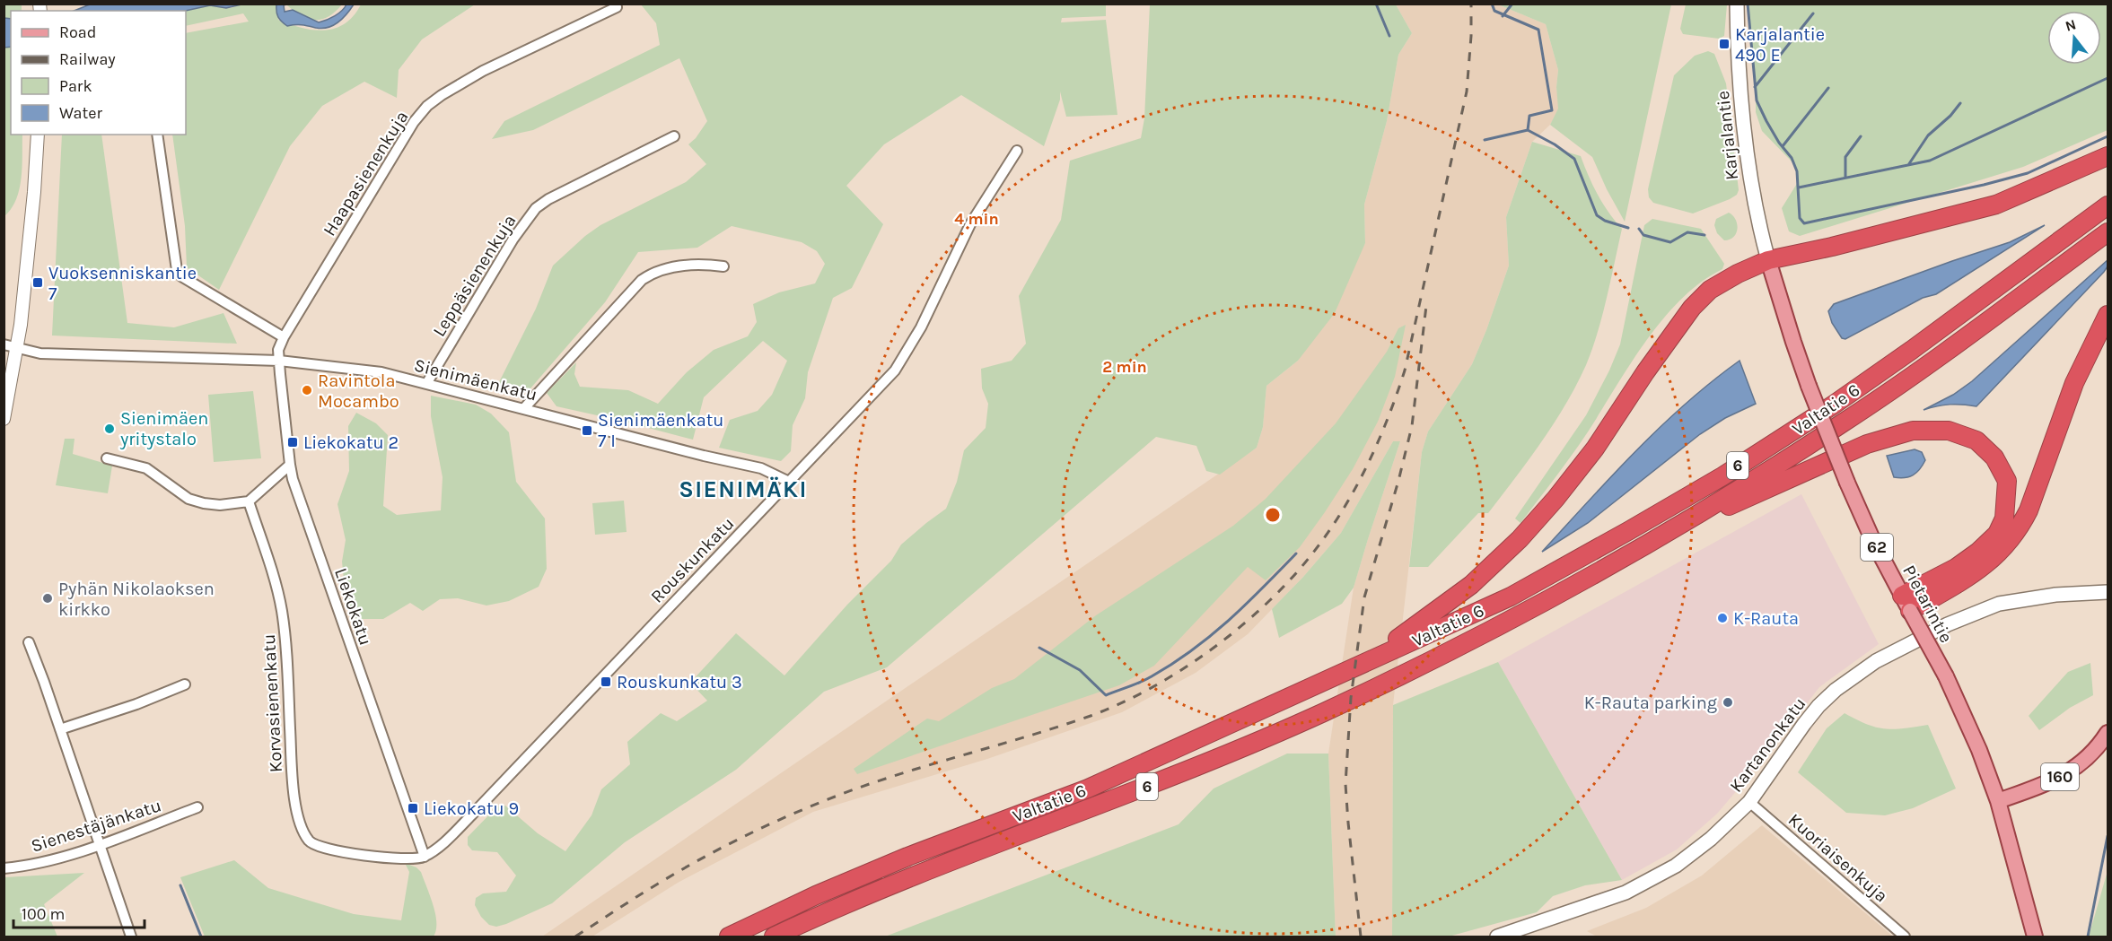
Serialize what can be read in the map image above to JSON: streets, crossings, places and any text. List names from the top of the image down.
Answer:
{
  "streets": {
    "highway": ["Valtatie 6", "6"],
    "main road": [
      "Karjalantie",
      "62",
      "Pietarintie",
      "Kartanonkatu",
      "160"
    ],
    "street": [
      "Haapasienenkuja",
      "Leppäsienenkuja",
      "Sienimäenkatu",
      "Rouskunkatu",
      "Liekokatu",
      "Korvasienenkatu",
      "Sienestäjänkatu",
      "Kuoriaisenkuja"
    ]
  },
  "crossings": [
    ["Karjalantie", "Pietarintie"],
    ["Haapasienenkuja", "Sienimäenkatu"],
    ["Haapasienenkuja", "Liekokatu"],
    ["Leppäsienenkuja", "Sienimäenkatu"],
    ["Sienimäenkatu", "Rouskunkatu"],
    ["Sienimäenkatu", "Liekokatu"],
    ["Rouskunkatu", "Liekokatu"],
    ["Rouskunkatu", "Korvasienenkatu"],
    ["Pietarintie", "160"],
    ["Liekokatu", "Korvasienenkatu"],
    ["Kartanonkatu", "Kuoriaisenkuja"]
  ],
  "districts": ["SIENIMÄKI"],
  "places": {
    "transit": [
      "Karjalantie 490 E",
      "Vuoksenniskantie 7",
      "Sienimäenkatu 7 I",
      "Liekokatu 2",
      "Rouskunkatu 3",
      "Liekokatu 9"
    ],
    "other": [
      "Ravintola Mocambo",
      "Sienimäen yritystalo",
      "Pyhän Nikolaoksen kirkko",
      "K-Rauta",
      "K-Rauta parking"
    ]
  },
  "legend": [
    "Road",
    "Railway",
    "Park",
    "Water"
  ],
  "scale_bar": "100 m",
  "north": "top",
  "rings": ["4 min", "2 min"]
}
